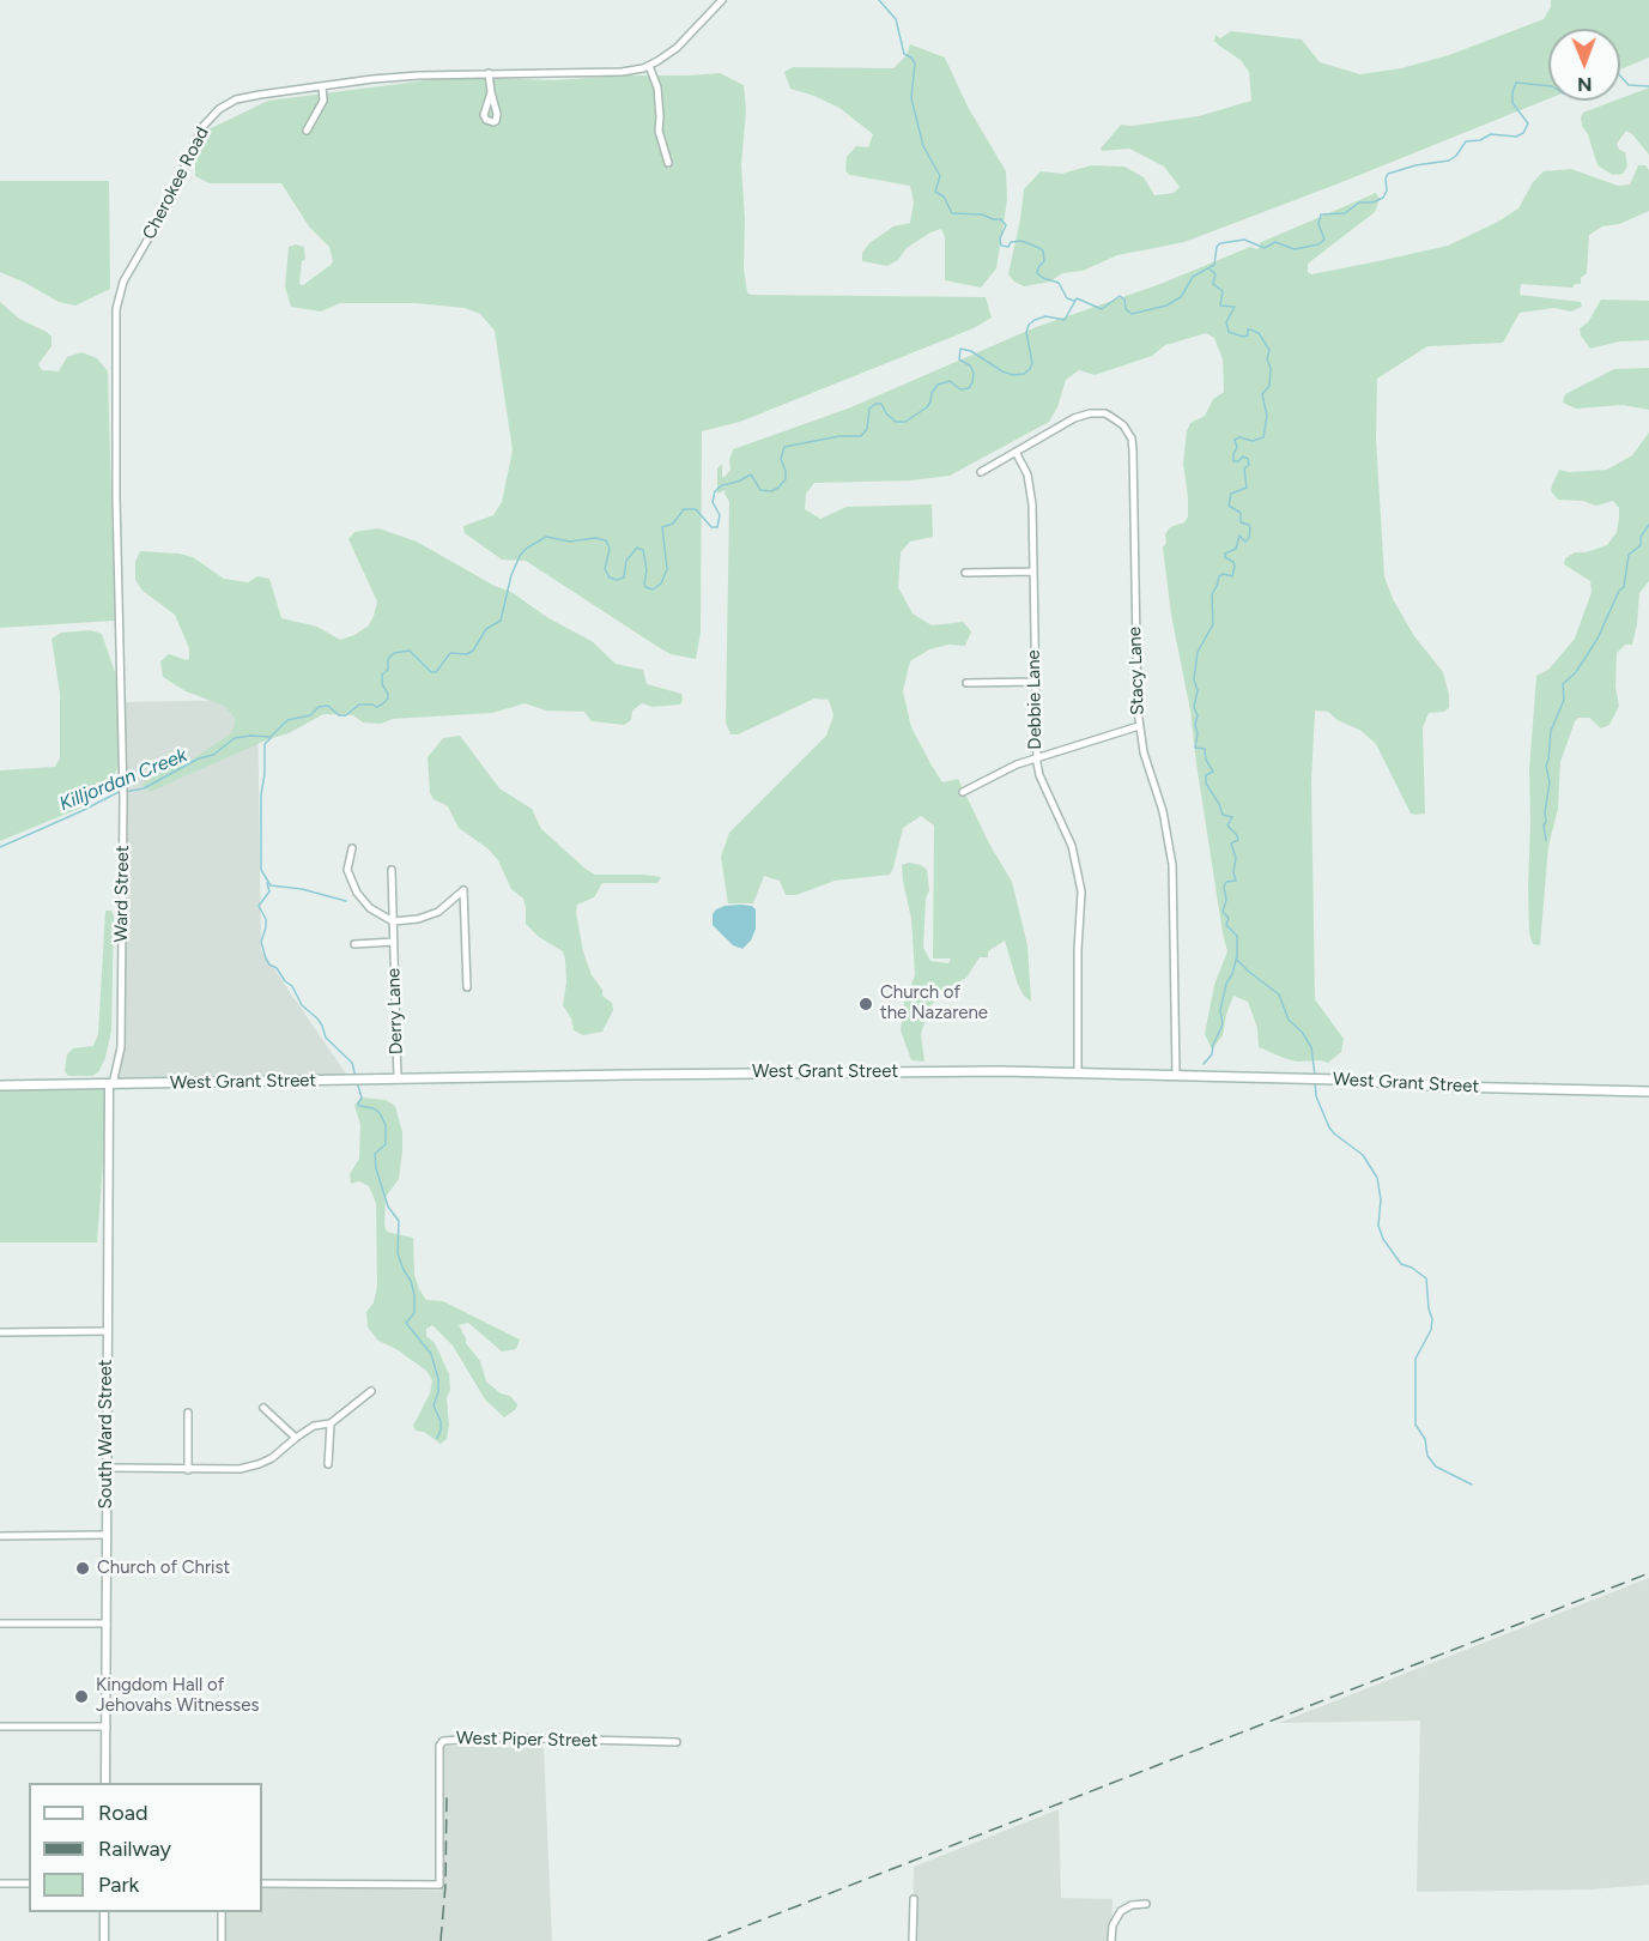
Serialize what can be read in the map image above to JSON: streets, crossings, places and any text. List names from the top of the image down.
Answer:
{
  "streets": {
    "main road": ["West Grant Street"],
    "street": [
      "Cherokee Road",
      "Stacy Lane",
      "Debbie Lane",
      "Ward Street",
      "Derry Lane",
      "South Ward Street",
      "West Piper Street"
    ]
  },
  "crossings": [
    ["Cherokee Road", "Ward Street"],
    ["Stacy Lane", "Debbie Lane"],
    ["Stacy Lane", "West Grant Street"],
    ["Debbie Lane", "West Grant Street"],
    ["Ward Street", "West Grant Street"],
    ["Ward Street", "South Ward Street"],
    ["Derry Lane", "West Grant Street"],
    ["West Grant Street", "South Ward Street"]
  ],
  "water": ["Killjordan Creek"],
  "places": ["Church of the Nazarene", "Church of Christ", "Kingdom Hall of Jehovahs Witnesses"],
  "legend": ["Road", "Railway", "Park"],
  "north": "bottom"
}
